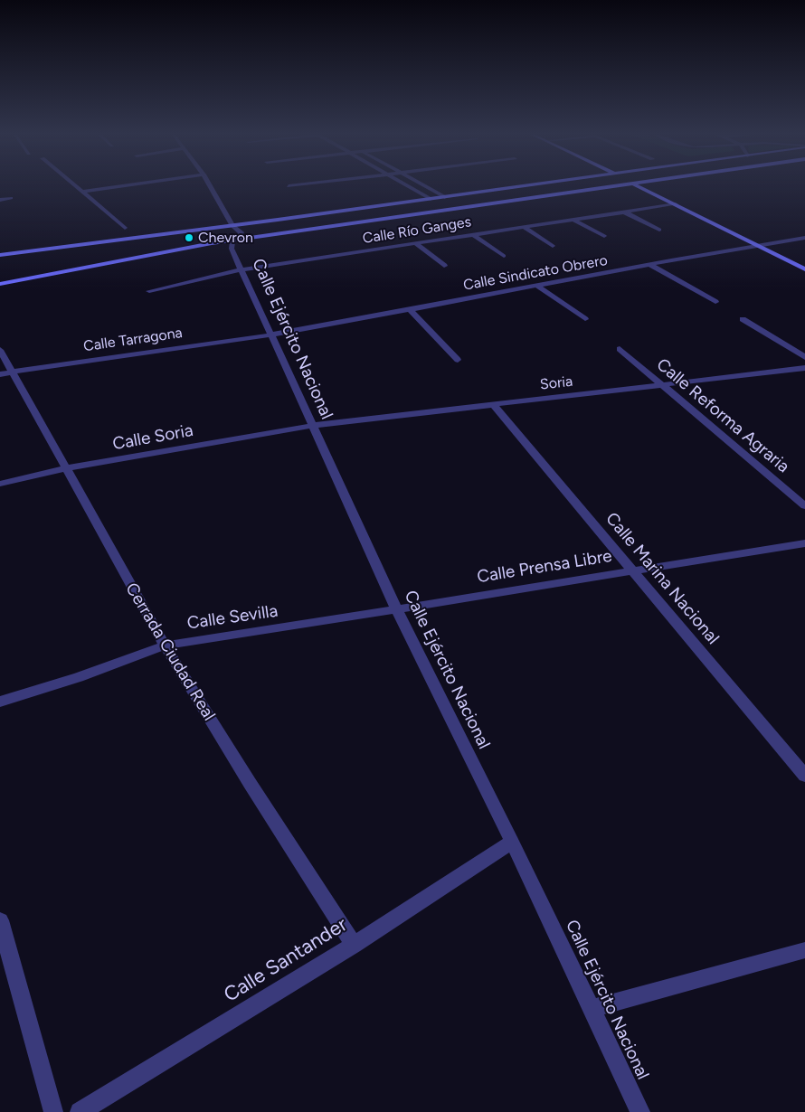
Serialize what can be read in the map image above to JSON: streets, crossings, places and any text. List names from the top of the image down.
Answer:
{
  "streets": {
    "street": [
      "Calle Río Ganges",
      "Calle Sindicato Obrero",
      "Calle Ejército Nacional",
      "Calle Tarragona",
      "Soria",
      "Calle Reforma Agraria",
      "Calle Soria",
      "Calle Prensa Libre",
      "Calle Marina Nacional",
      "Calle Sevilla",
      "Cerrada Ciudad Real",
      "Calle Santander"
    ]
  },
  "crossings": [
    ["Calle Río Ganges", "Calle Ejército Nacional"],
    ["Calle Sindicato Obrero", "Calle Ejército Nacional"],
    ["Calle Sindicato Obrero", "Calle Tarragona"],
    ["Calle Ejército Nacional", "Calle Tarragona"],
    ["Calle Ejército Nacional", "Soria"],
    ["Calle Ejército Nacional", "Calle Soria"],
    ["Calle Ejército Nacional", "Calle Prensa Libre"],
    ["Calle Ejército Nacional", "Calle Sevilla"],
    ["Calle Ejército Nacional", "Calle Santander"],
    ["Calle Tarragona", "Cerrada Ciudad Real"],
    ["Soria", "Calle Reforma Agraria"],
    ["Soria", "Calle Soria"],
    ["Soria", "Calle Marina Nacional"],
    ["Calle Soria", "Cerrada Ciudad Real"],
    ["Calle Prensa Libre", "Calle Marina Nacional"],
    ["Calle Prensa Libre", "Calle Sevilla"],
    ["Calle Sevilla", "Cerrada Ciudad Real"],
    ["Cerrada Ciudad Real", "Calle Santander"]
  ],
  "places": ["Chevron"]
}
